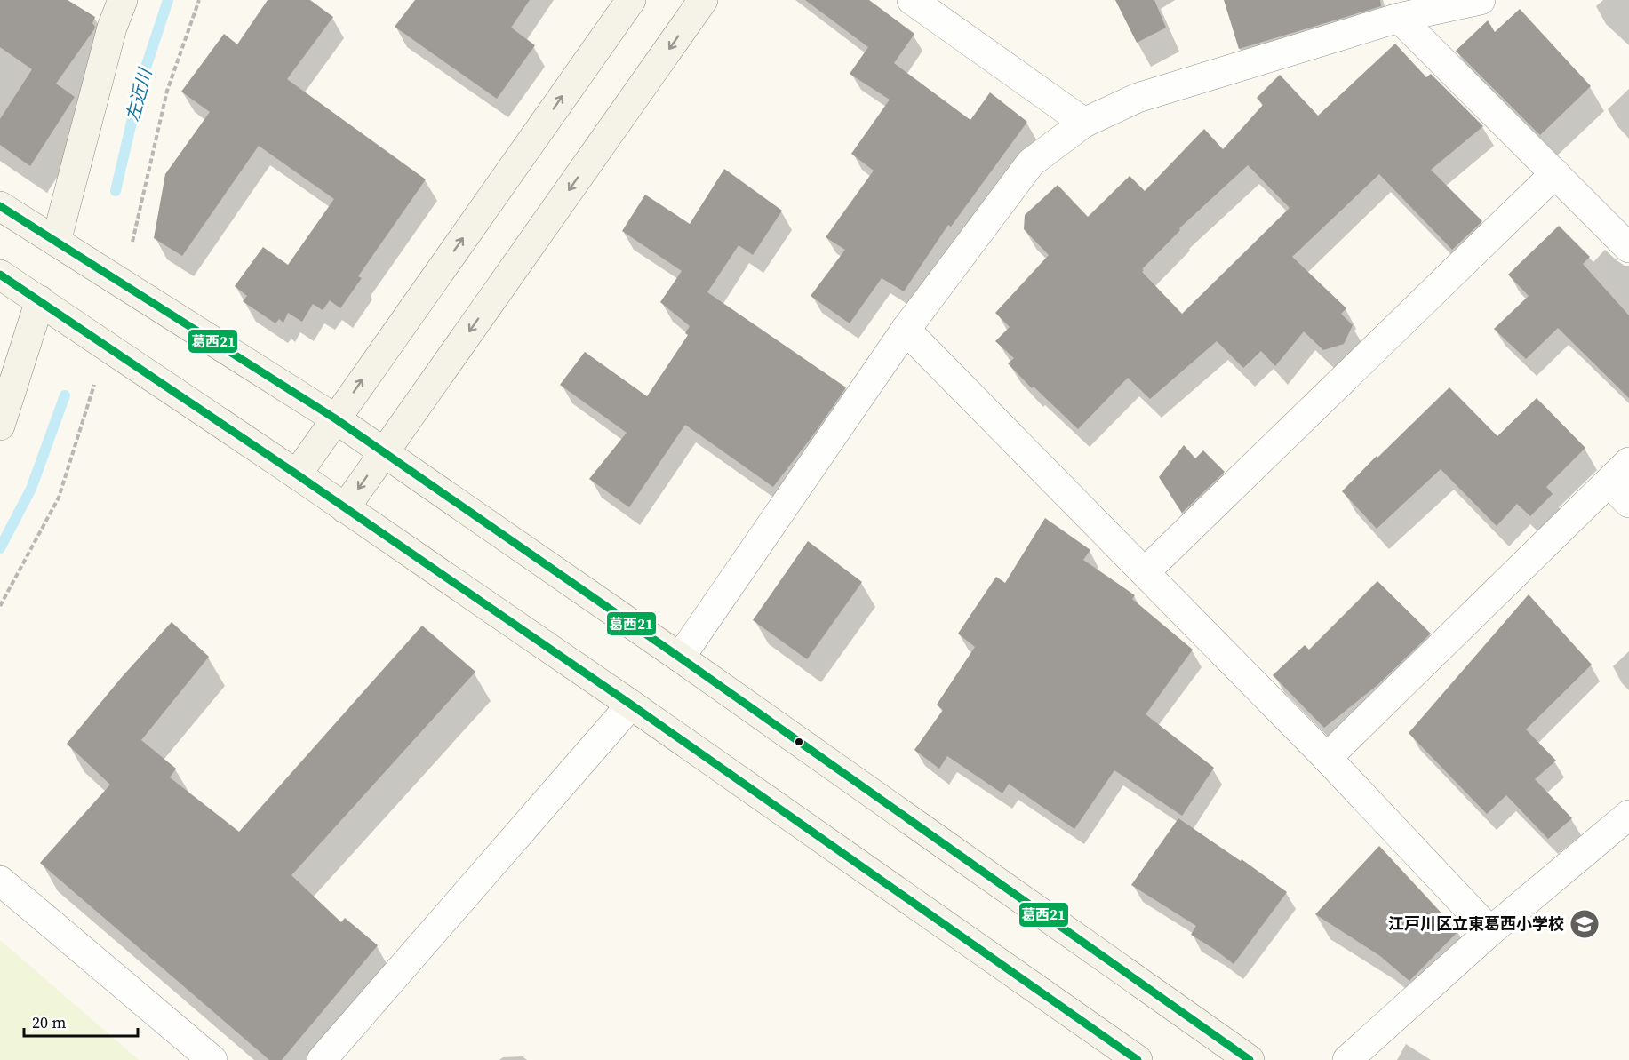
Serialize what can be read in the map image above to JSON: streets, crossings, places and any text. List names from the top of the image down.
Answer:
{
  "water": ["左近川"],
  "places": {
    "school or university": ["江戸川区立東葛西小学校"]
  },
  "lines": ["transit line 葛西21"],
  "scale_bar": "20 m"
}
